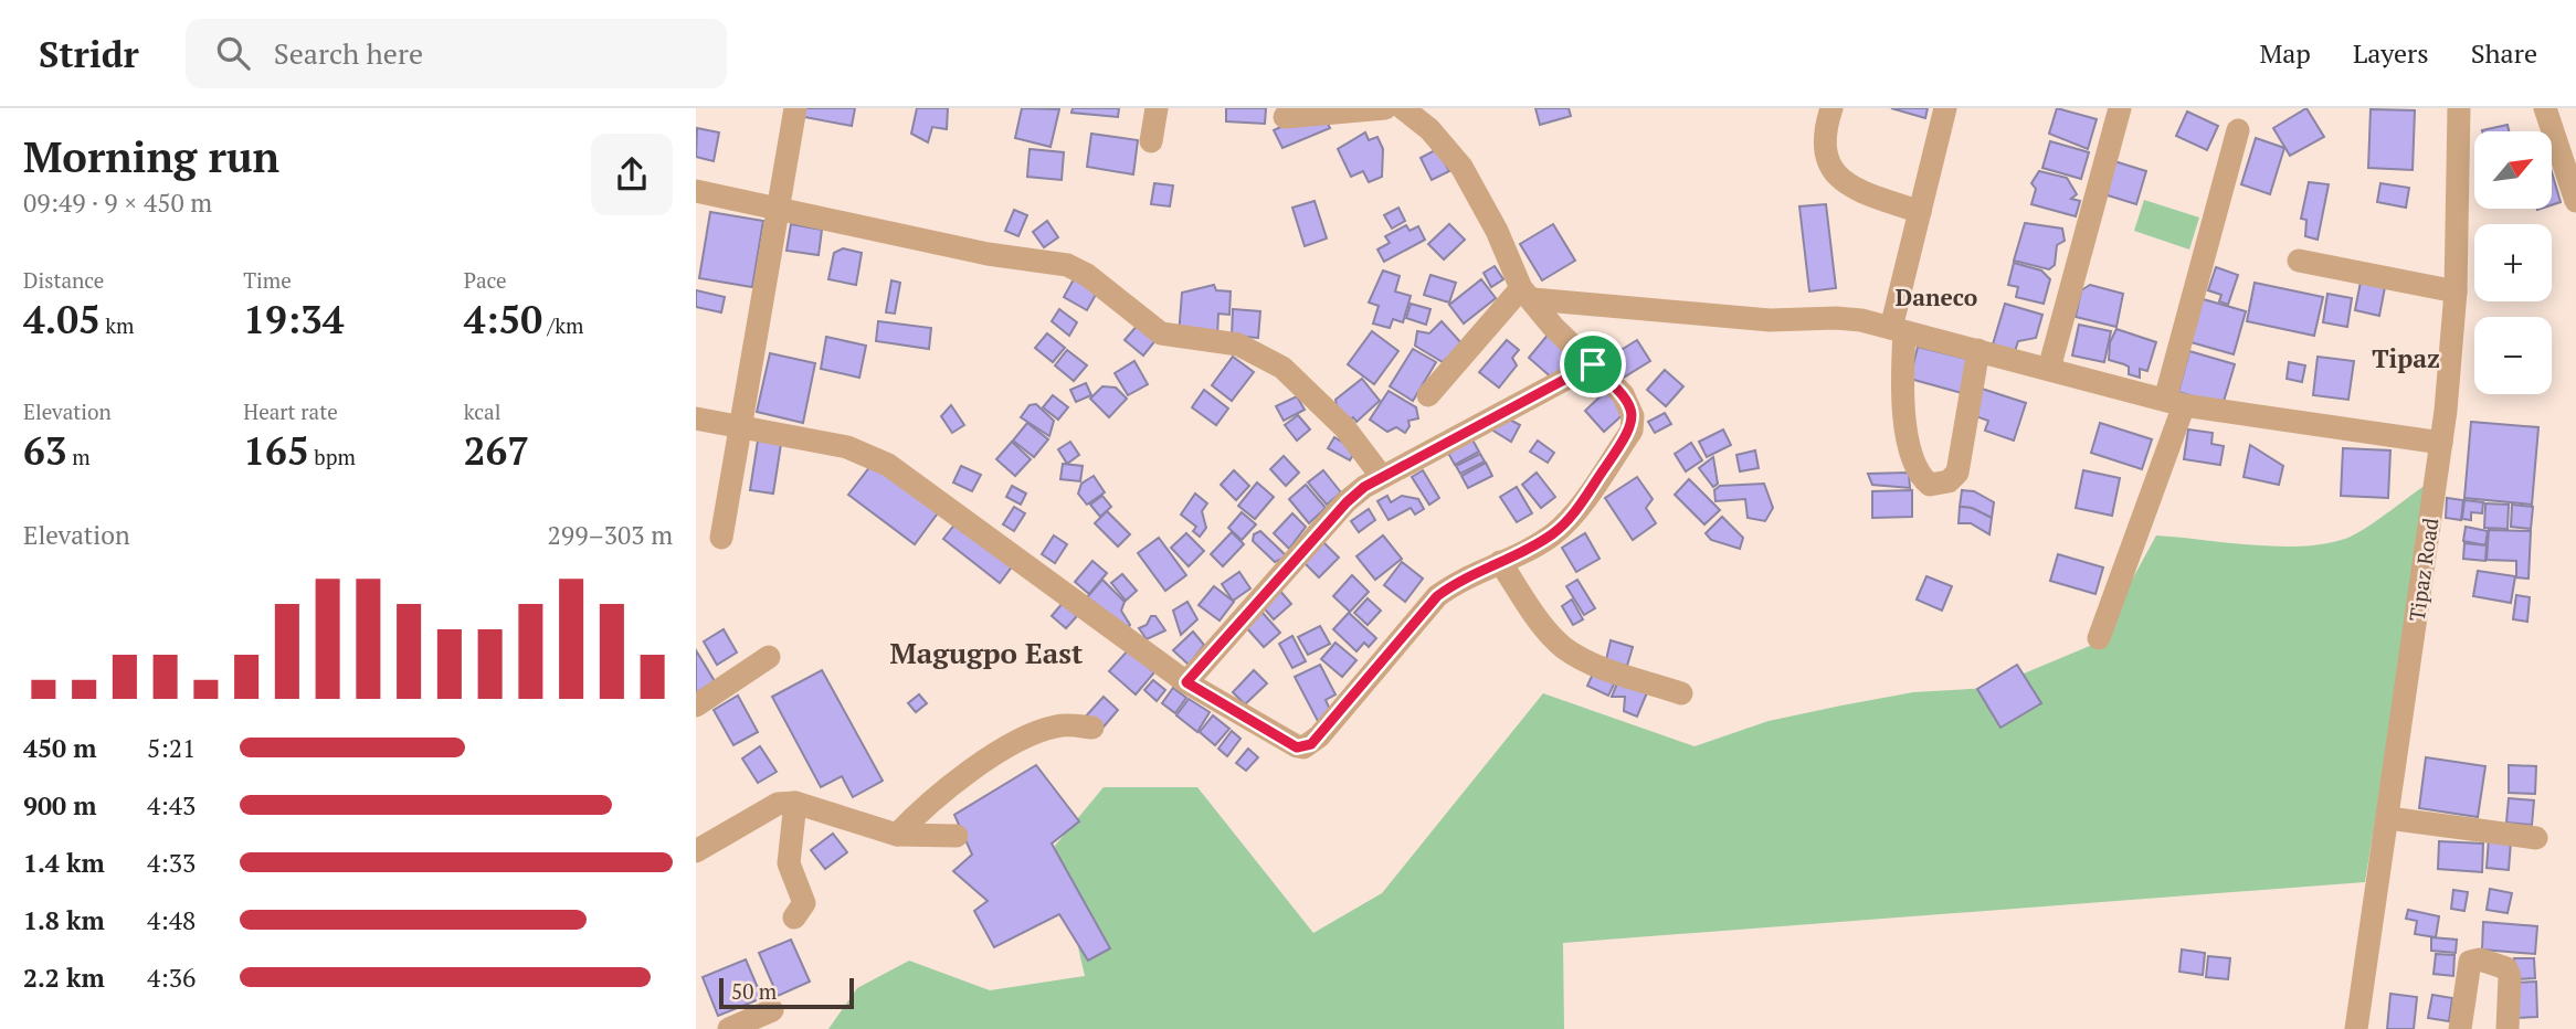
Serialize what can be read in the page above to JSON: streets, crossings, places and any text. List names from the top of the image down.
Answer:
{
  "streets": {
    "street": ["Tipaz Road"]
  },
  "districts": ["Daneco", "Tipaz", "Magugpo East"],
  "scale_bar": "50 m",
  "north": "top right",
  "page": {
    "header": "Stridr",
    "search": "Search here",
    "nav": ["Map", "Layers", "Share"],
    "heading": ["Morning run", "09:49 · 9 × 450 m"],
    "map_buttons": ["+", "−"],
    "stats": [
      ["Distance", "4.05 km"],
      ["Time", "19:34"],
      ["Pace", "4:50 /km"],
      ["Elevation", "63 m"],
      ["Heart rate", "165 bpm"],
      ["kcal", "267"]
    ],
    "chart": ["Elevation", "299–303 m"],
    "list": [
      {
        "name": "450 m",
        "note": "5:21"
      },
      {
        "name": "900 m",
        "note": "4:43"
      },
      {
        "name": "1.4 km",
        "note": "4:33"
      },
      {
        "name": "1.8 km",
        "note": "4:48"
      },
      {
        "name": "2.2 km",
        "note": "4:36"
      }
    ],
    "scale": "50 m"
  }
}
